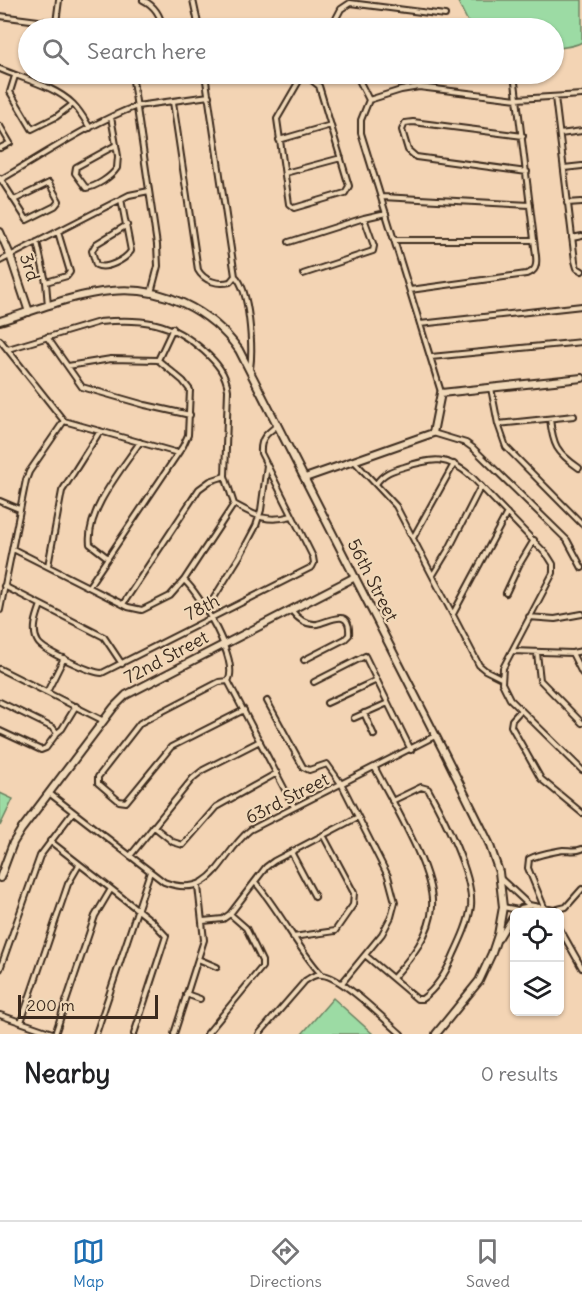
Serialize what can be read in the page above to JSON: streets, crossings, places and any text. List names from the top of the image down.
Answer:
{
  "streets": {
    "street": [
      "3rd",
      "56th Street",
      "78th",
      "72nd Street",
      "63rd Street"
    ]
  },
  "crossings": [
    ["3rd", "56th Street"],
    ["56th Street", "72nd Street"],
    ["56th Street", "63rd Street"]
  ],
  "scale_bar": "200 m",
  "page": {
    "search": "Search here",
    "scale": "200 m",
    "heading": ["Nearby", "0 results"],
    "nav": ["Map", "Directions", "Saved"]
  }
}
